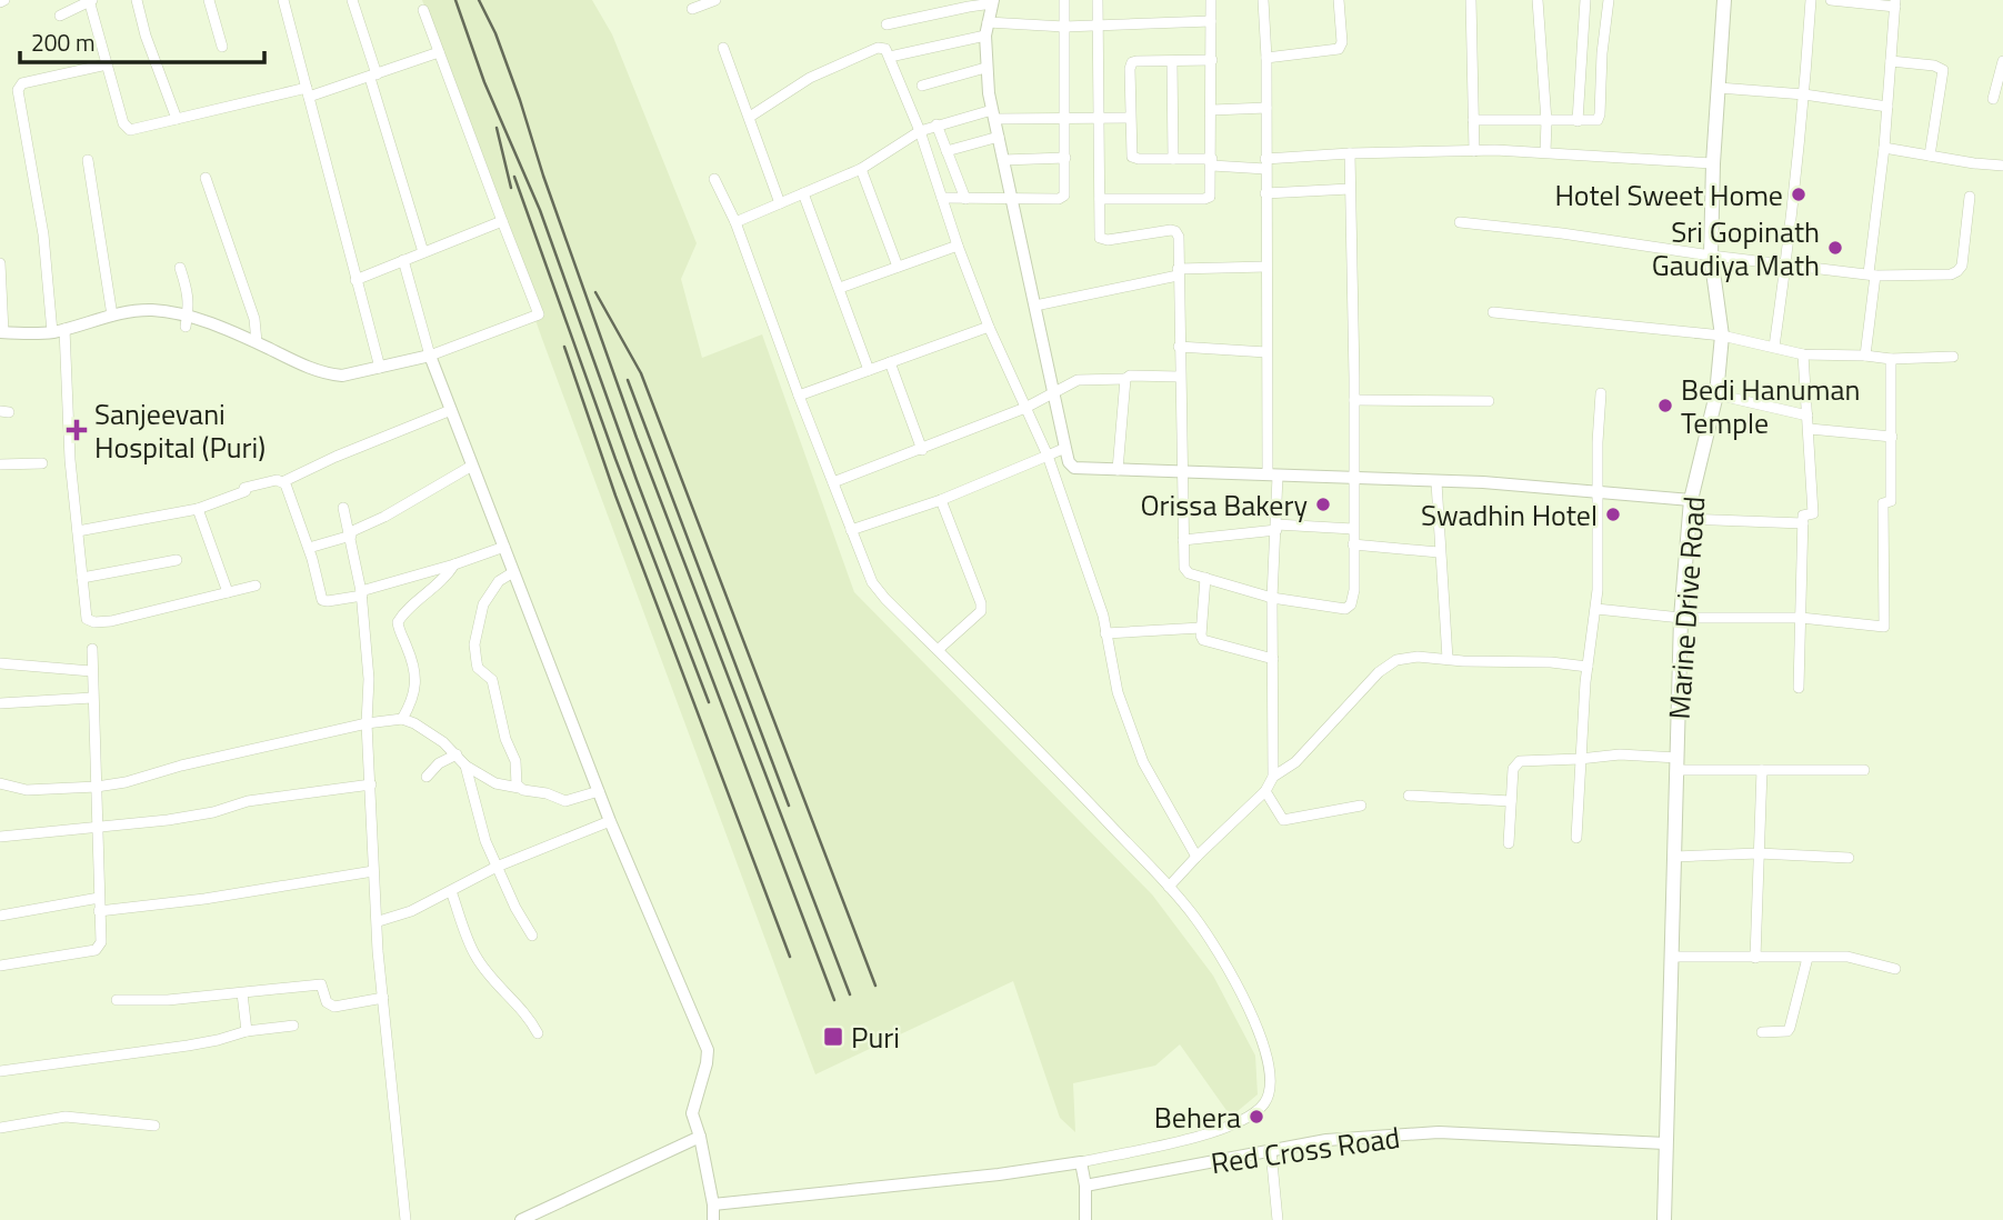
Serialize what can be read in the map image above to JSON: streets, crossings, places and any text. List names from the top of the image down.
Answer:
{
  "streets": {
    "highway": ["Marine Drive Road"],
    "main road": ["Red Cross Road"]
  },
  "crossings": [
    ["Marine Drive Road", "Red Cross Road"]
  ],
  "places": {
    "other": [
      "Hotel Sweet Home",
      "Sri Gopinath Gaudiya Math",
      "Bedi Hanuman Temple",
      "Orissa Bakery",
      "Swadhin Hotel",
      "Behera"
    ],
    "health": ["Sanjeevani Hospital (Puri)"],
    "transit": ["Puri"]
  },
  "scale_bar": "200 m"
}
